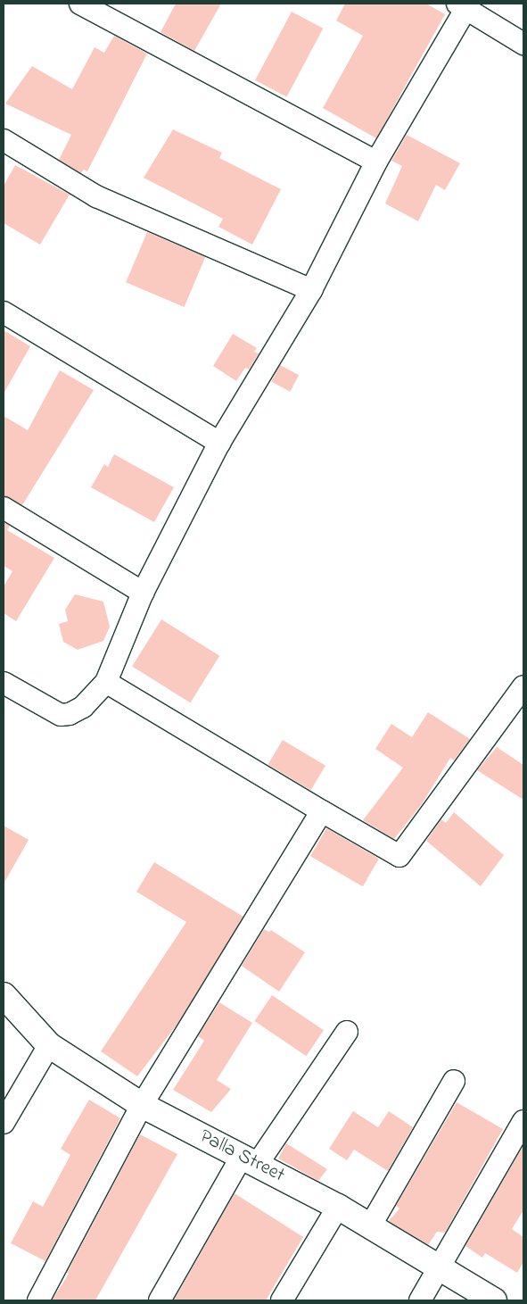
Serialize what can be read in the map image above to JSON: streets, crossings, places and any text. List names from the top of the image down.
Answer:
{
  "streets": {
    "street": ["Palla Street"]
  }
}
